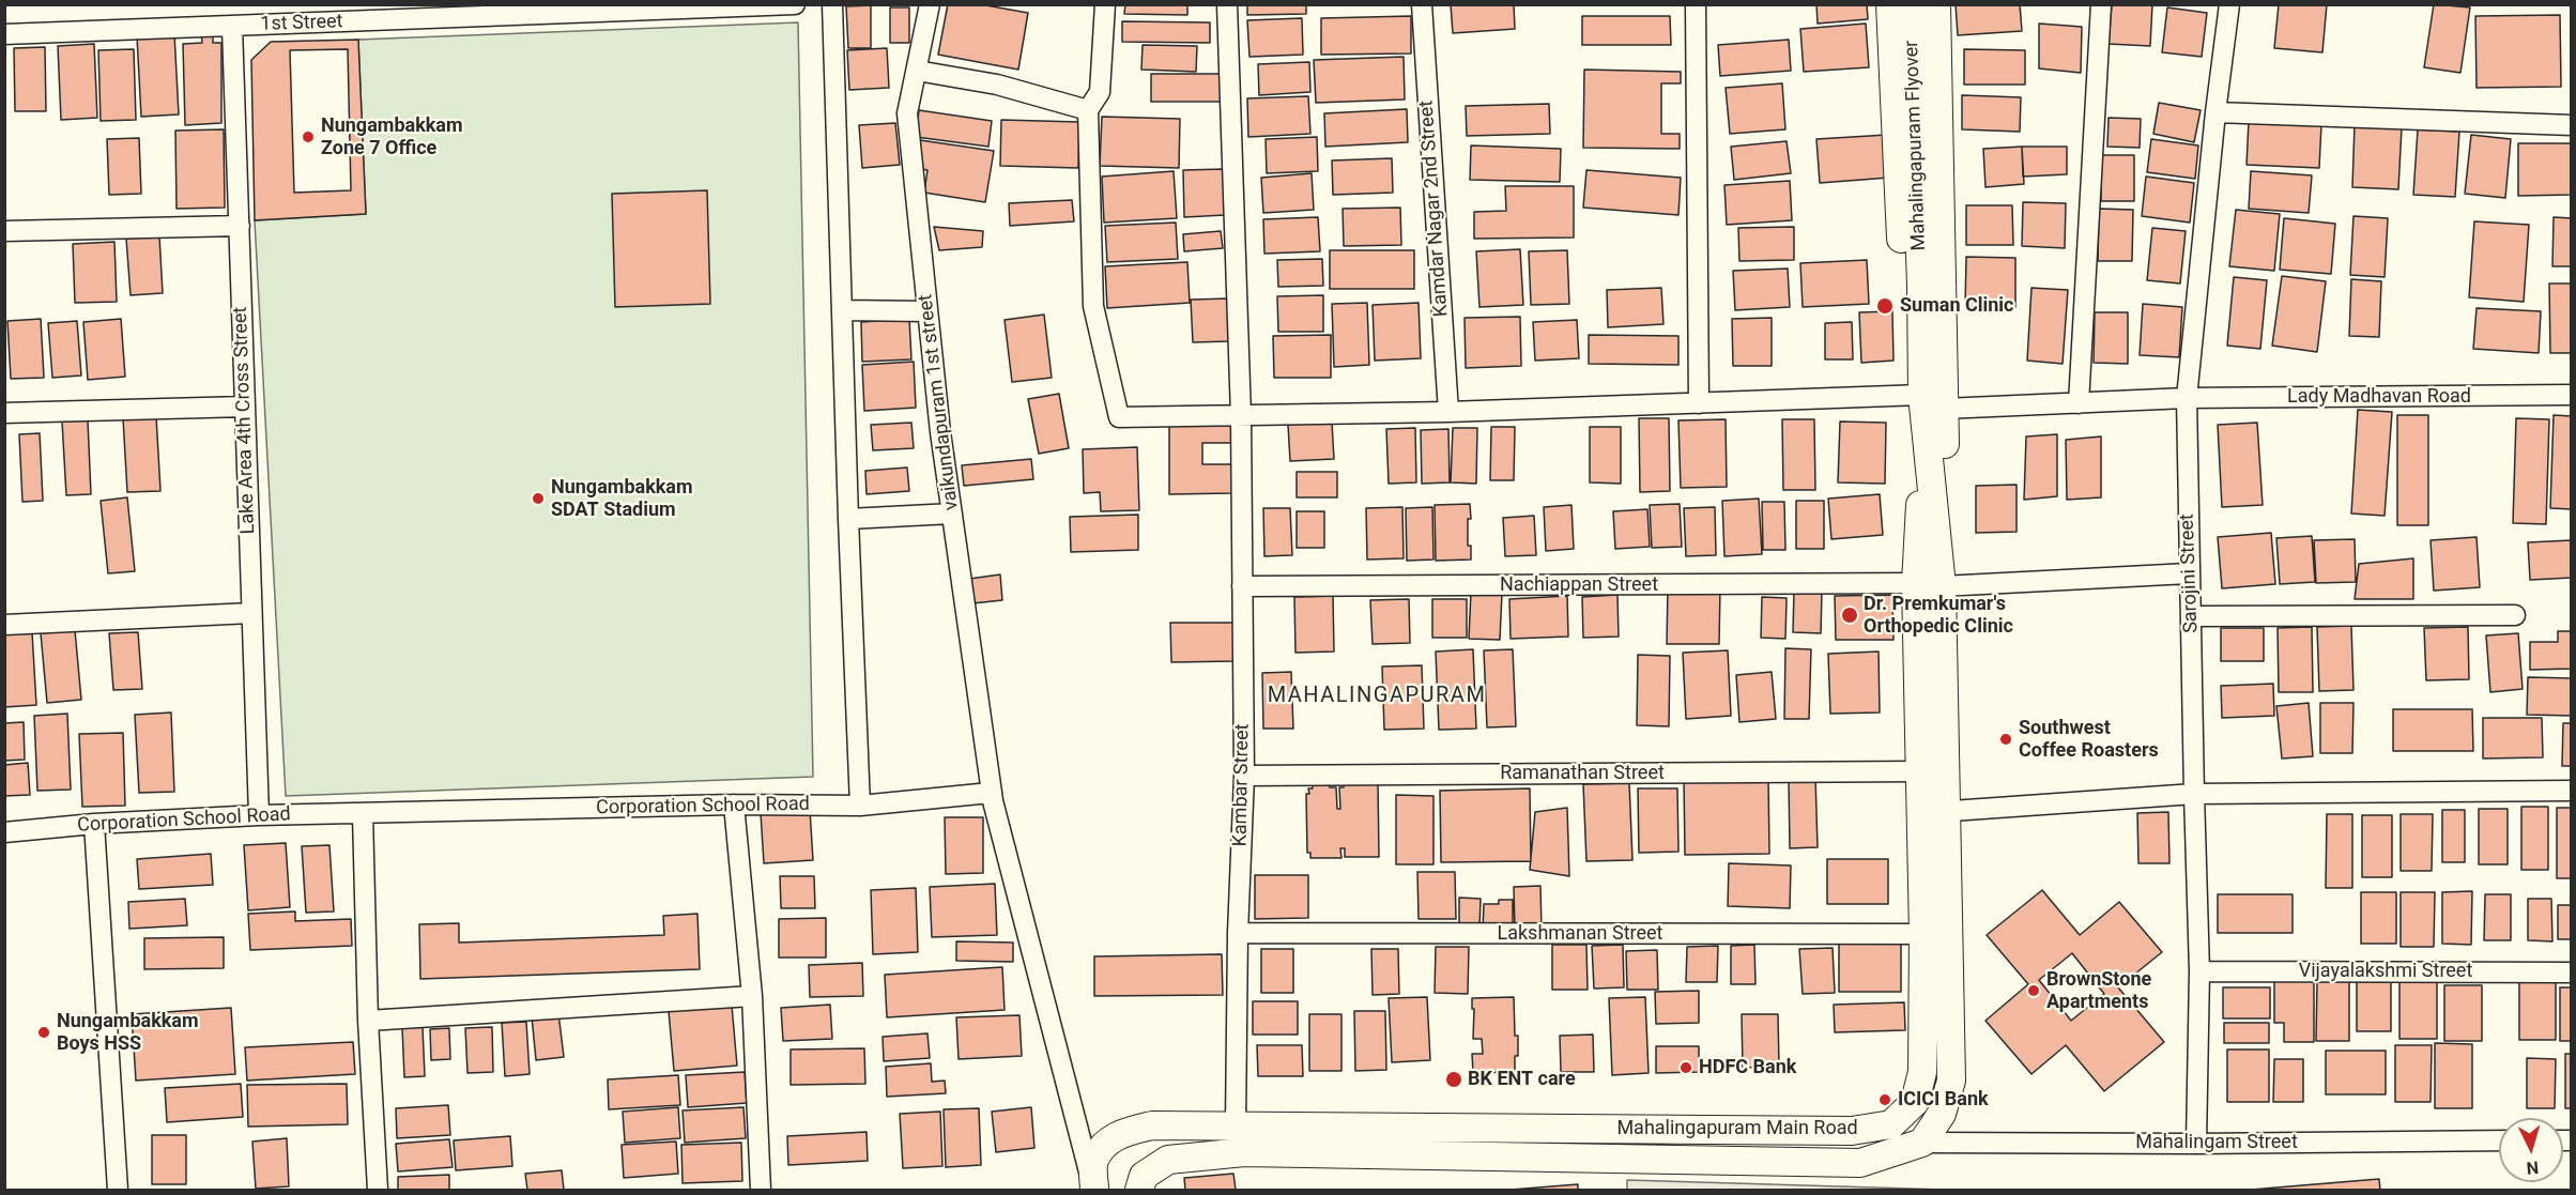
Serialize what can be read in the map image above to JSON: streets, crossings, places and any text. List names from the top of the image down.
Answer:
{
  "streets": {
    "main road": ["Mahalingapuram Flyover", "Mahalingapuram Main Road"],
    "street": [
      "1st Street",
      "Kamdar Nagar 2nd Street",
      "Lady Madhavan Road",
      "vaikundapuram 1st street",
      "Lake Area 4th Cross Street",
      "Sarojini Street",
      "Nachiappan Street",
      "Ramanathan Street",
      "Kambar Street",
      "Corporation School Road",
      "Lakshmanan Street",
      "Vijayalakshmi Street",
      "Mahalingam Street"
    ]
  },
  "crossings": [
    ["1st Street", "Lake Area 4th Cross Street"],
    ["Mahalingapuram Flyover", "Mahalingapuram Main Road"],
    ["Kamdar Nagar 2nd Street", "Lady Madhavan Road"],
    ["Lady Madhavan Road", "Sarojini Street"],
    ["Lady Madhavan Road", "Kambar Street"],
    ["Lady Madhavan Road", "Mahalingapuram Main Road"],
    ["vaikundapuram 1st street", "Corporation School Road"],
    ["Lake Area 4th Cross Street", "Corporation School Road"],
    ["Sarojini Street", "Nachiappan Street"],
    ["Sarojini Street", "Vijayalakshmi Street"],
    ["Sarojini Street", "Mahalingam Street"],
    ["Nachiappan Street", "Kambar Street"],
    ["Nachiappan Street", "Mahalingapuram Main Road"],
    ["Ramanathan Street", "Kambar Street"],
    ["Ramanathan Street", "Mahalingapuram Main Road"],
    ["Kambar Street", "Lakshmanan Street"],
    ["Kambar Street", "Mahalingapuram Main Road"],
    ["Lakshmanan Street", "Mahalingapuram Main Road"],
    ["Mahalingapuram Main Road", "Mahalingam Street"]
  ],
  "districts": ["MAHALINGAPURAM"],
  "places": [
    "Nungambakkam Zone 7 Office",
    "Suman Clinic",
    "Nungambakkam SDAT Stadium",
    "Dr. Premkumar's Orthopedic Clinic",
    "Southwest Coffee Roasters",
    "BrownStone Apartments",
    "Nungambakkam Boys HSS",
    "HDFC Bank",
    "BK ENT care",
    "ICICI Bank"
  ],
  "north": "bottom"
}
